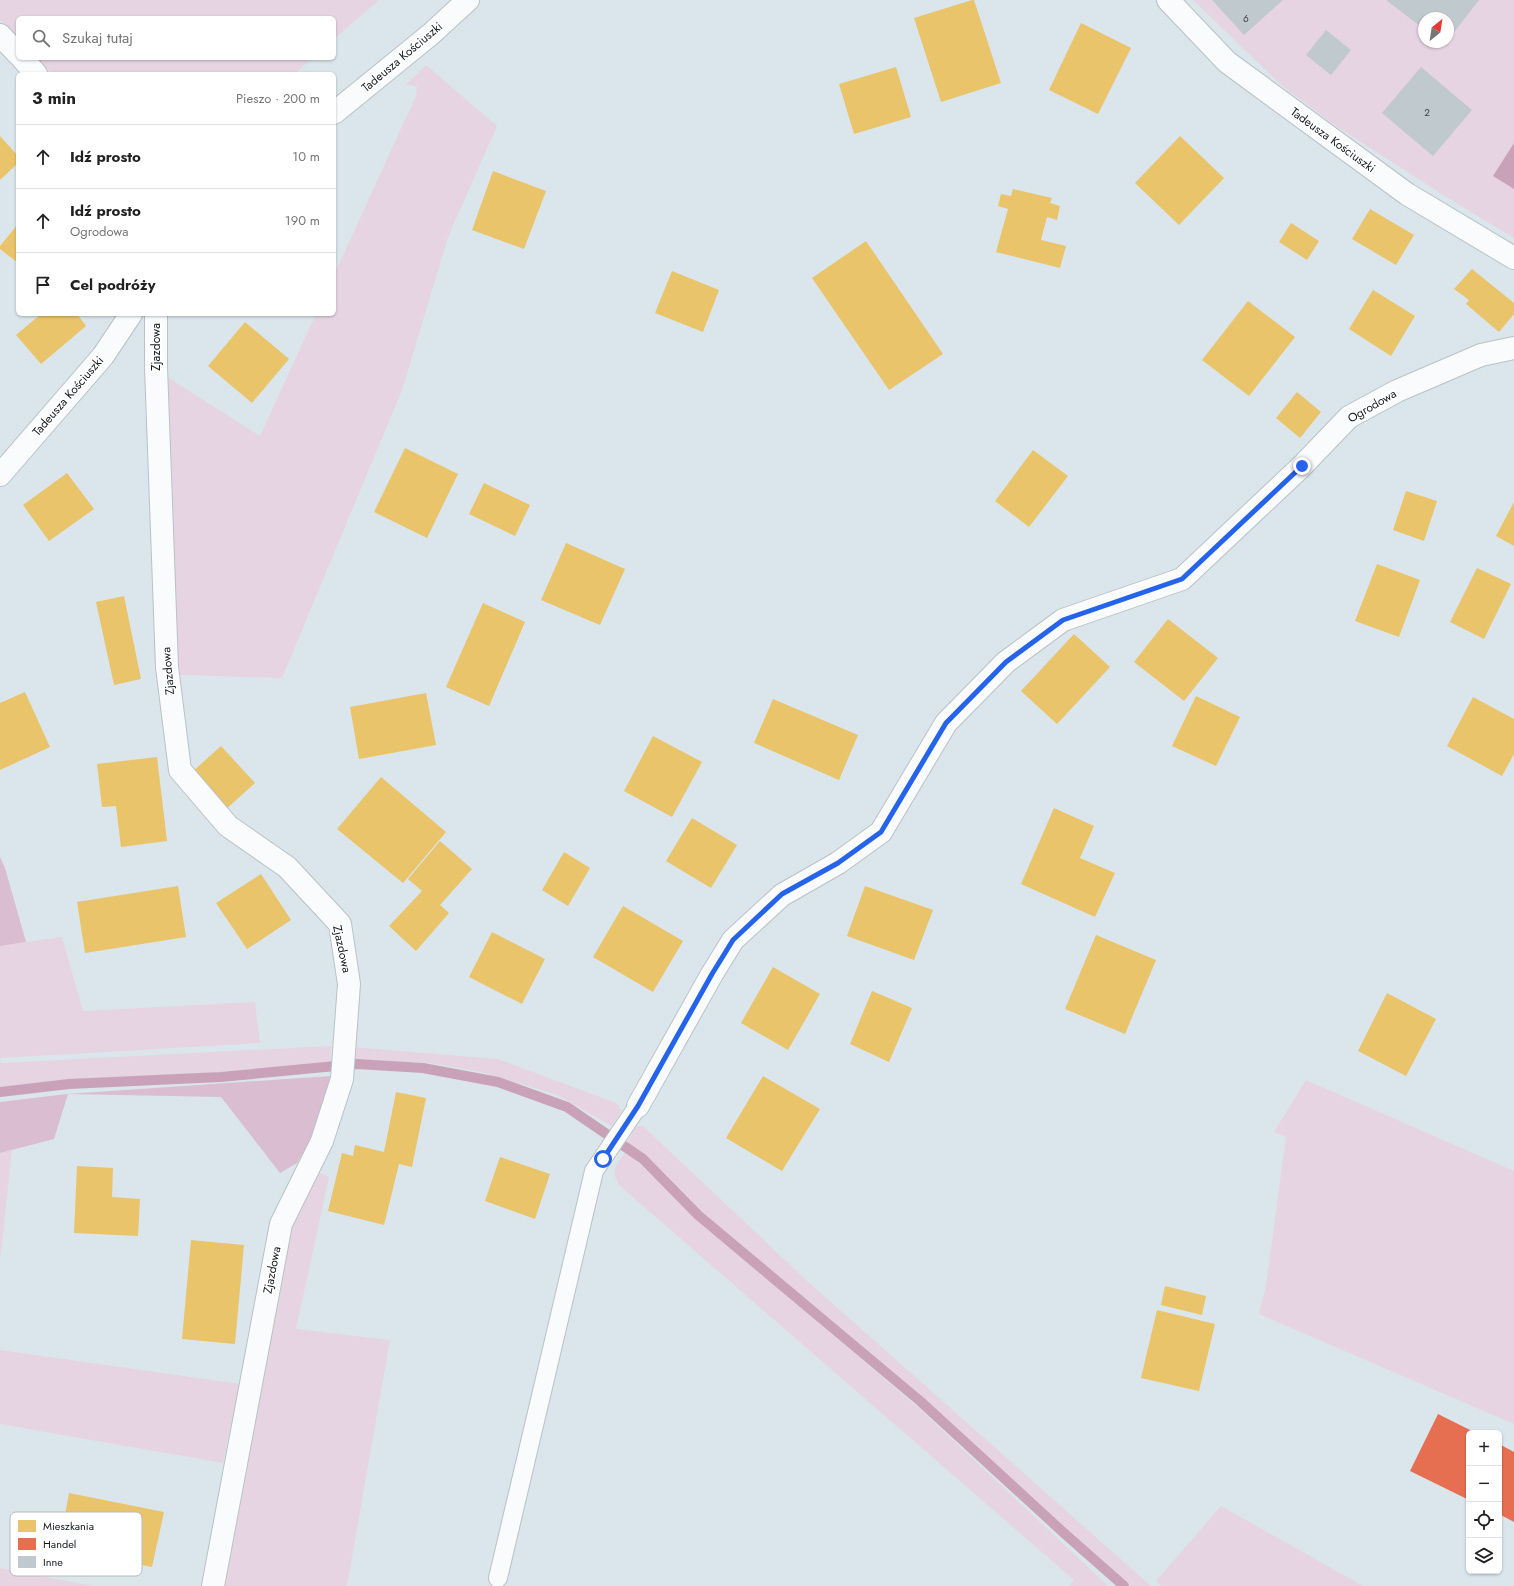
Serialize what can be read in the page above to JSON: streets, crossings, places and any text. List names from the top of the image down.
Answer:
{
  "streets": {
    "street": ["Tadeusza Kościuszki", "Zjazdowa", "Ogrodowa"]
  },
  "house_numbers": ["6", "2"],
  "legend": ["Mieszkania", "Handel", "Inne"],
  "north": "top right",
  "page": {
    "search": "Szukaj tutaj",
    "heading": ["3 min", "Pieszo · 200 m"],
    "list": [
      ["Idź prosto", "10 m"],
      ["Idź prosto", "Ogrodowa", "190 m"],
      "Cel podróży"
    ],
    "map_buttons": ["+", "−"]
  }
}
